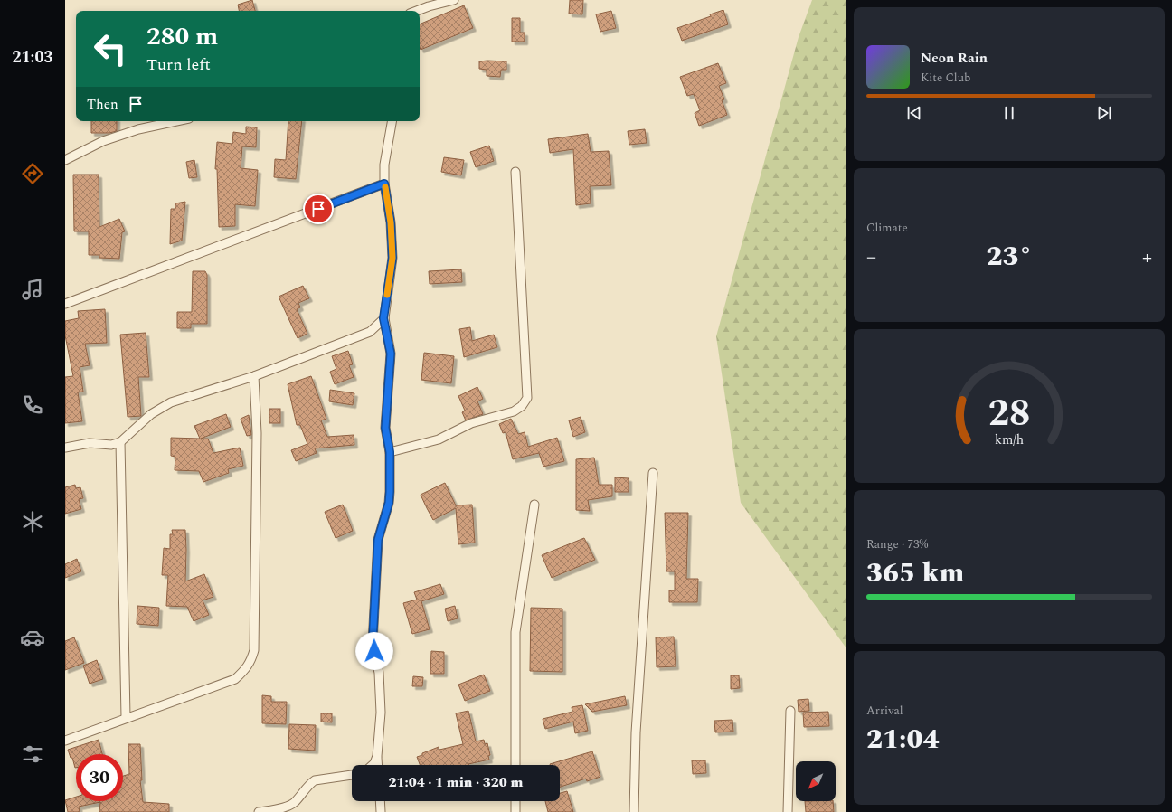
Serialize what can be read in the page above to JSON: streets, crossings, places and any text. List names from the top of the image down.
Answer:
{
  "north": "bottom left",
  "page": {
    "tabs": "21:03",
    "turn": ["280 m", "Turn left"],
    "song": ["Neon Rain", "Kite Club"],
    "then": "Then",
    "tile": [
      "Climate",
      ["Range · 73%", "365 km"],
      ["Arrival", "21:04"]
    ],
    "heat": ["−", "23°", "+"],
    "limit": "30",
    "trip": "21:04 · 1 min · 320 m",
    "gauge": ["28", "km/h"]
  }
}
